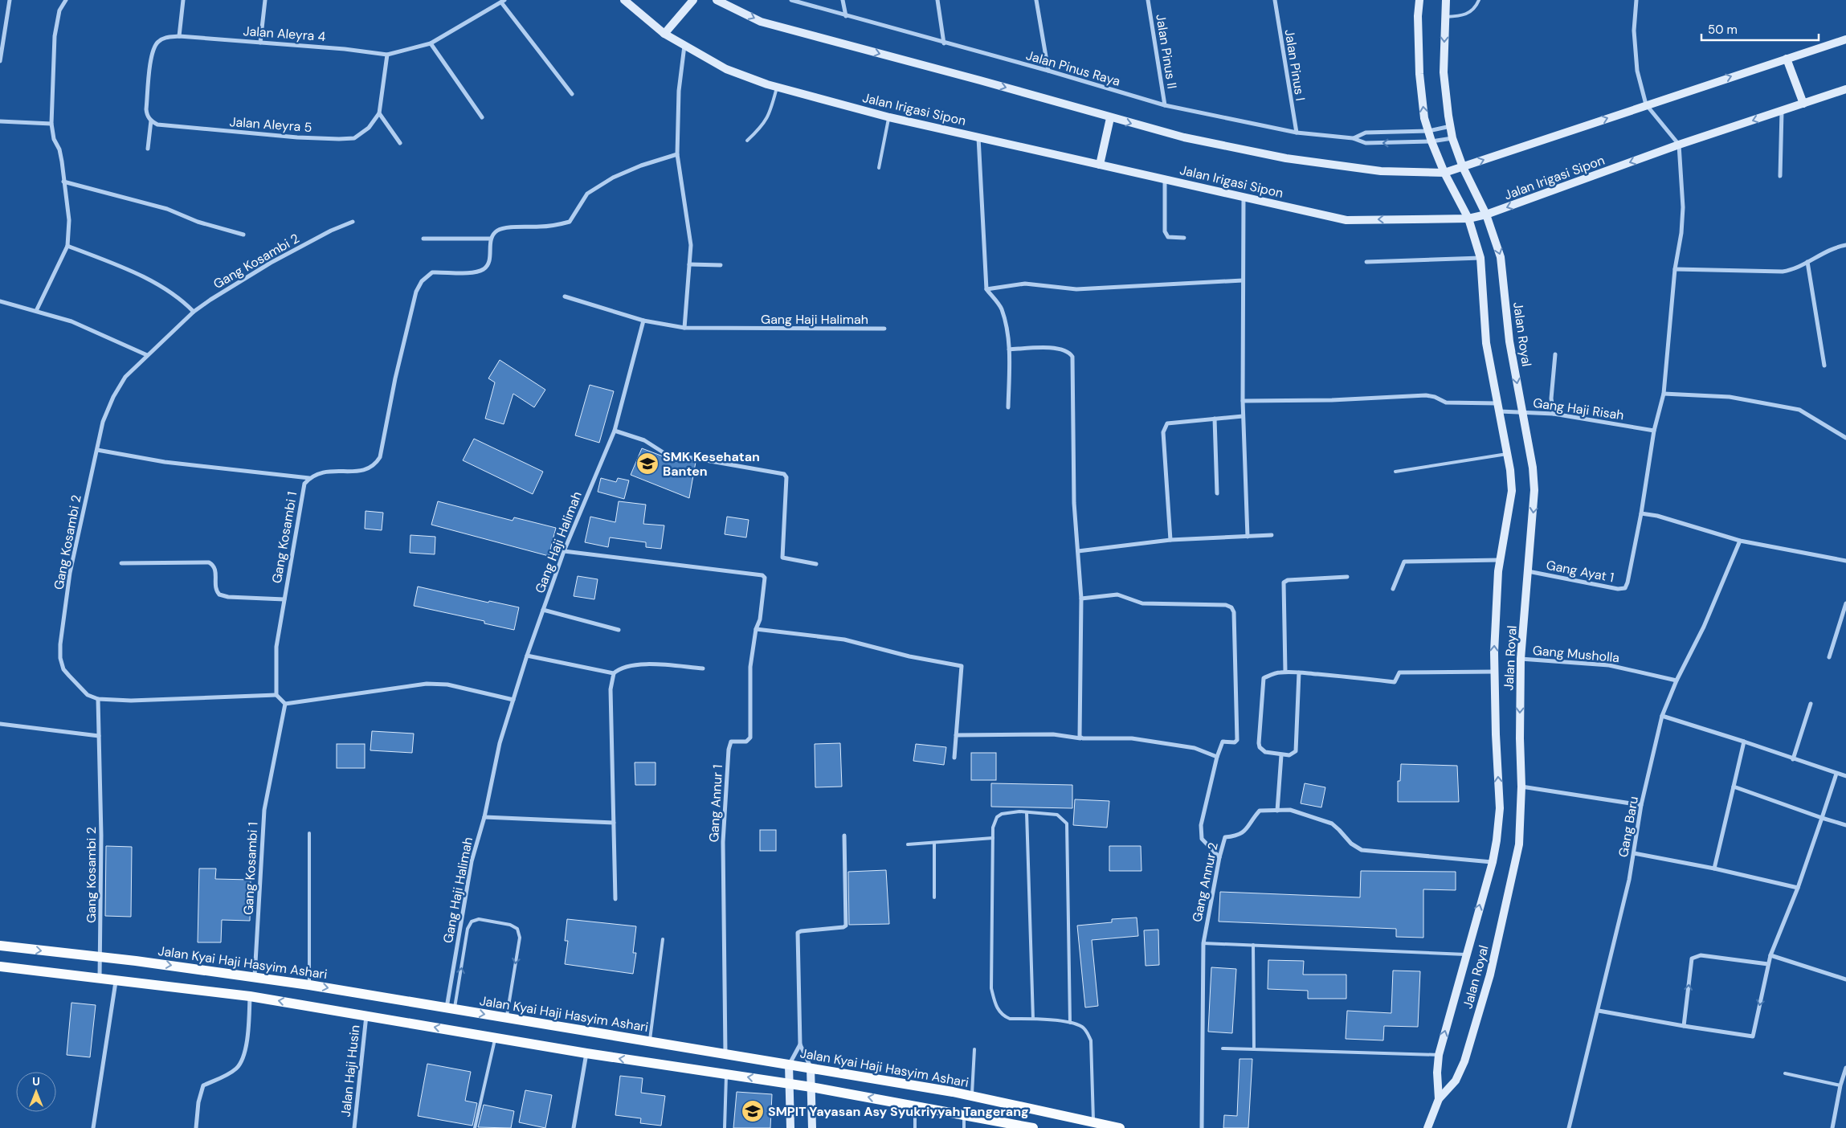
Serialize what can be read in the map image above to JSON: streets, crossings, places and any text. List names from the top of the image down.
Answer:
{
  "streets": {
    "main road": ["Jalan Kyai Haji Hasyim Ashari"],
    "street": [
      "Jalan Aleyra 4",
      "Jalan Pinus II",
      "Jalan Pinus I",
      "Jalan Pinus Raya",
      "Jalan Irigasi Sipon",
      "Jalan Aleyra 5",
      "Gang Kosambi 2",
      "Gang Haji Halimah",
      "Jalan Royal",
      "Gang Haji Risah",
      "Gang Kosambi 1",
      "Gang Ayat 1",
      "Gang Musholla",
      "Gang Annur 1",
      "Gang Baru",
      "Gang Annur 2",
      "Jalan Haji Husin"
    ]
  },
  "crossings": [
    ["Jalan Aleyra 4", "Jalan Aleyra 5"],
    ["Jalan Pinus II", "Jalan Pinus Raya"],
    ["Jalan Pinus I", "Jalan Pinus Raya"],
    ["Jalan Pinus Raya", "Jalan Royal"],
    ["Jalan Irigasi Sipon", "Jalan Royal"],
    ["Gang Kosambi 2", "Jalan Kyai Haji Hasyim Ashari"],
    ["Gang Haji Halimah", "Gang Annur 1"],
    ["Gang Haji Halimah", "Jalan Kyai Haji Hasyim Ashari"],
    ["Jalan Royal", "Gang Haji Risah"],
    ["Jalan Royal", "Gang Ayat 1"],
    ["Jalan Royal", "Gang Musholla"],
    ["Jalan Royal", "Gang Annur 2"],
    ["Gang Kosambi 1", "Jalan Kyai Haji Hasyim Ashari"],
    ["Gang Musholla", "Gang Baru"],
    ["Gang Annur 1", "Jalan Kyai Haji Hasyim Ashari"]
  ],
  "places": {
    "school or university": ["SMK Kesehatan Banten", "SMPIT Yayasan Asy Syukriyyah Tangerang"]
  },
  "scale_bar": "50 m",
  "north": "top"
}
